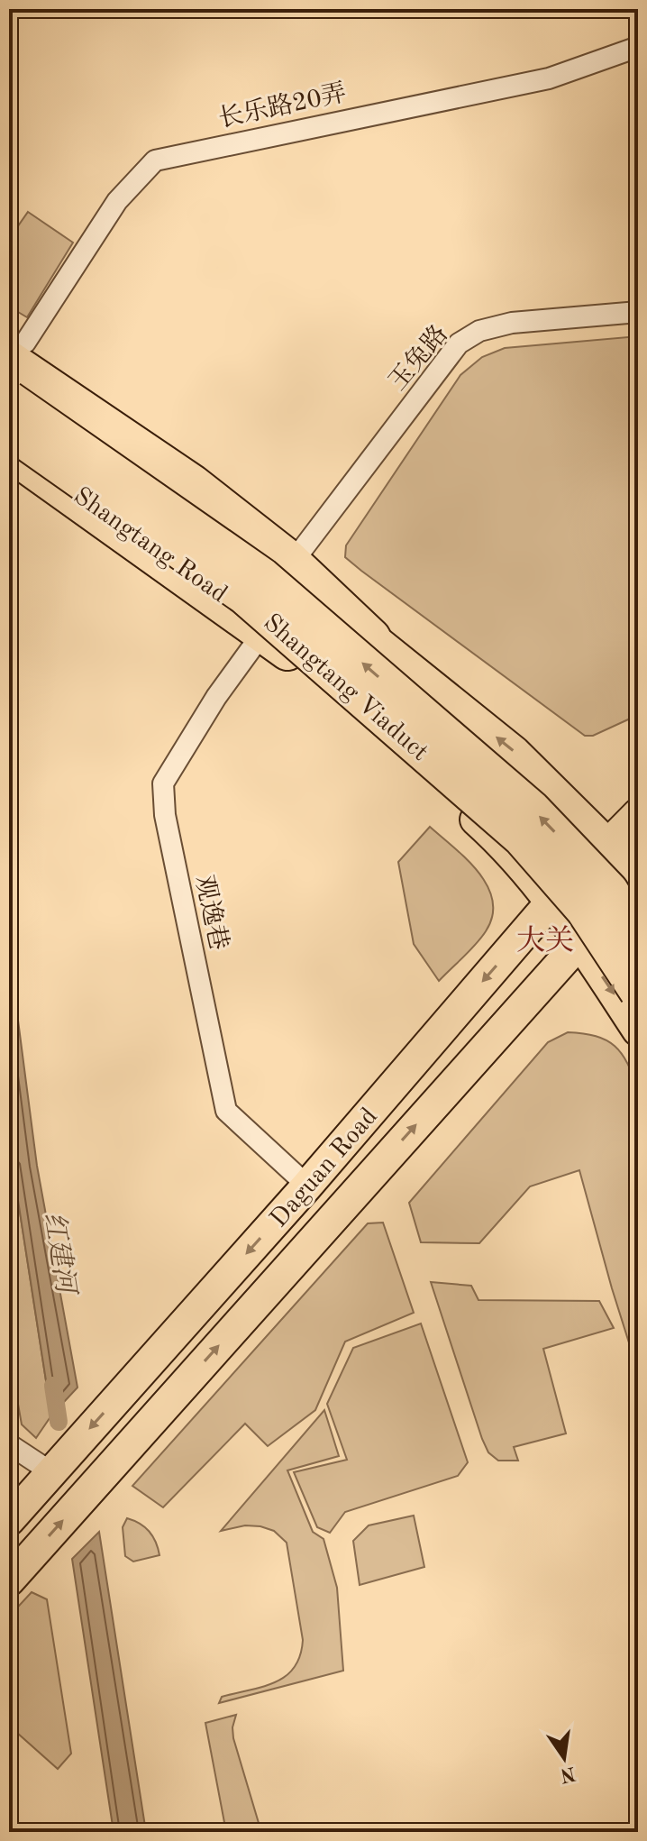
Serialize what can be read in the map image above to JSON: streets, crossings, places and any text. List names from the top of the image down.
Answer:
{
  "streets": {
    "highway": ["Shangtang Viaduct"],
    "main road": ["Shangtang Road", "Daguan Road"],
    "street": ["长乐路20弄", "玉兔路", "观逸巷"]
  },
  "crossings": [
    ["Shangtang Road", "Daguan Road"],
    ["观逸巷", "Daguan Road"]
  ],
  "districts": ["大关"],
  "water": ["红建河"],
  "north": "bottom"
}
